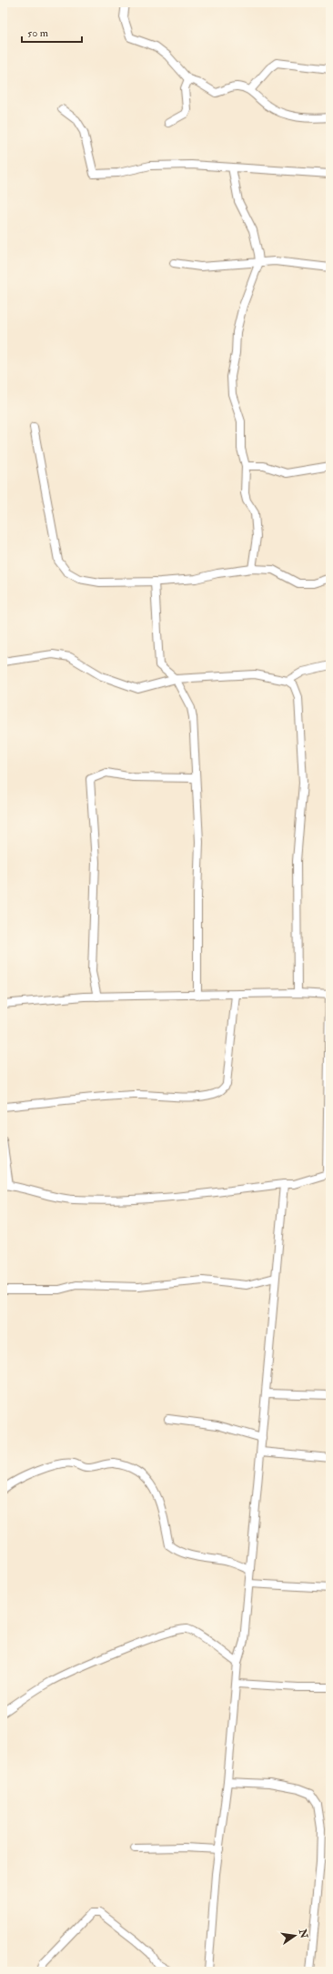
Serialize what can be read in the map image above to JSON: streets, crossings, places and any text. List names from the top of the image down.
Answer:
{
  "scale_bar": "50 m",
  "north": "right"
}
